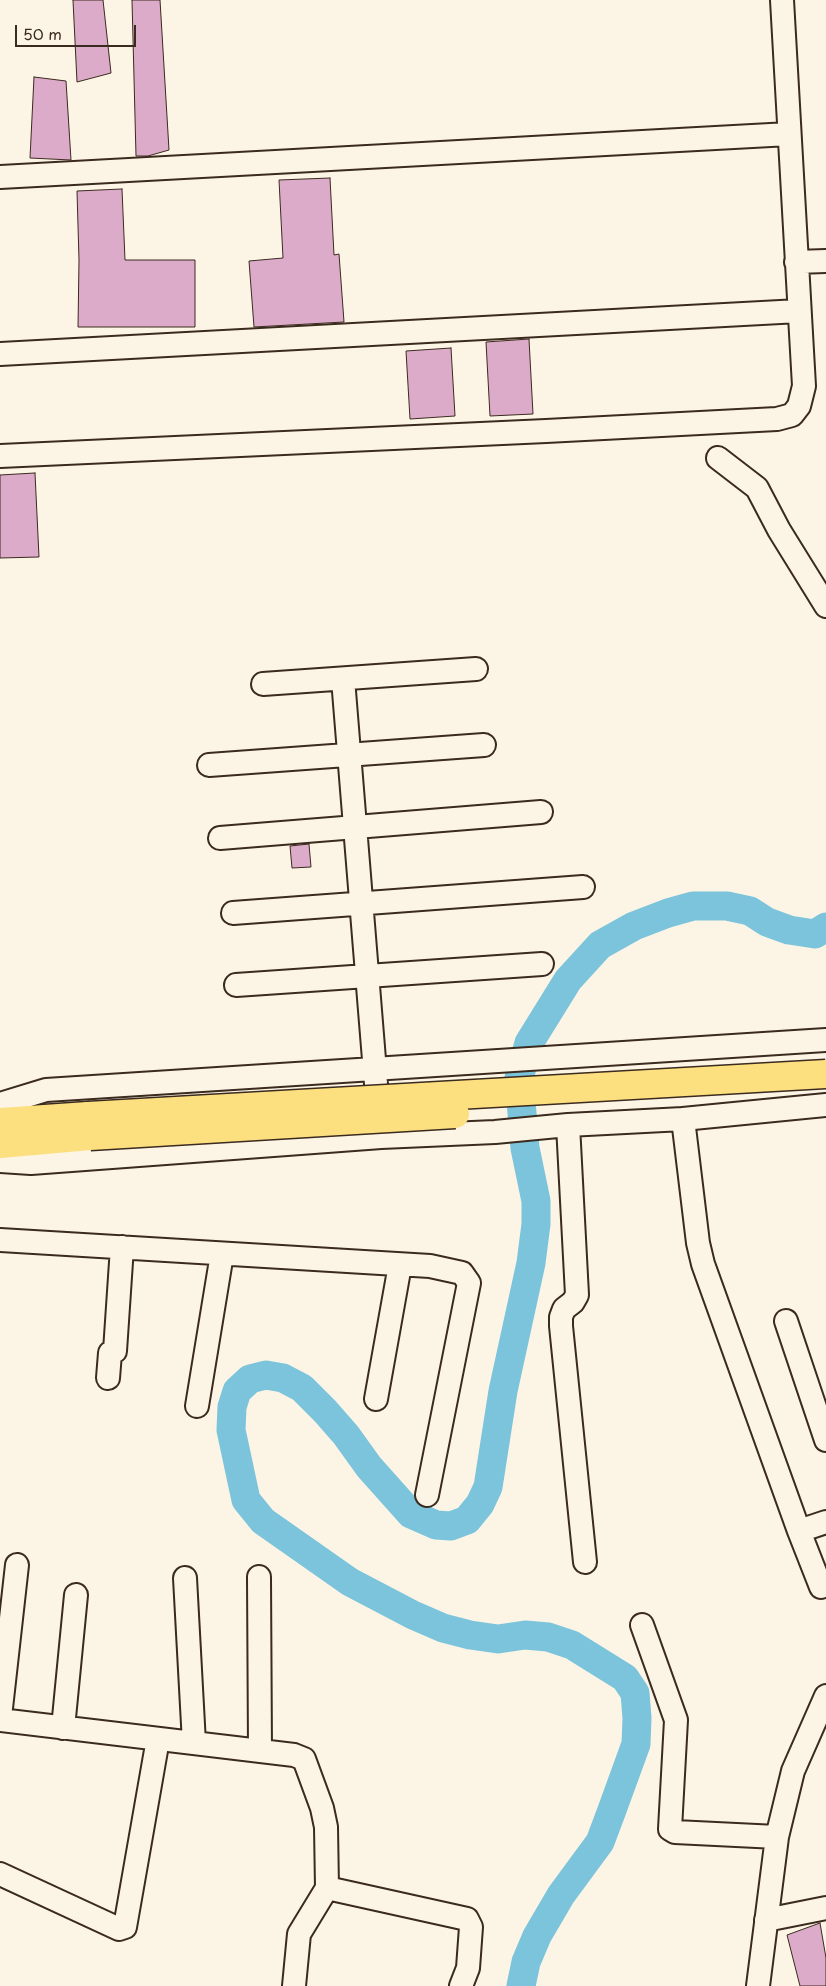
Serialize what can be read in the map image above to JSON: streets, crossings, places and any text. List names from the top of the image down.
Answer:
{
  "scale_bar": "50 m"
}
